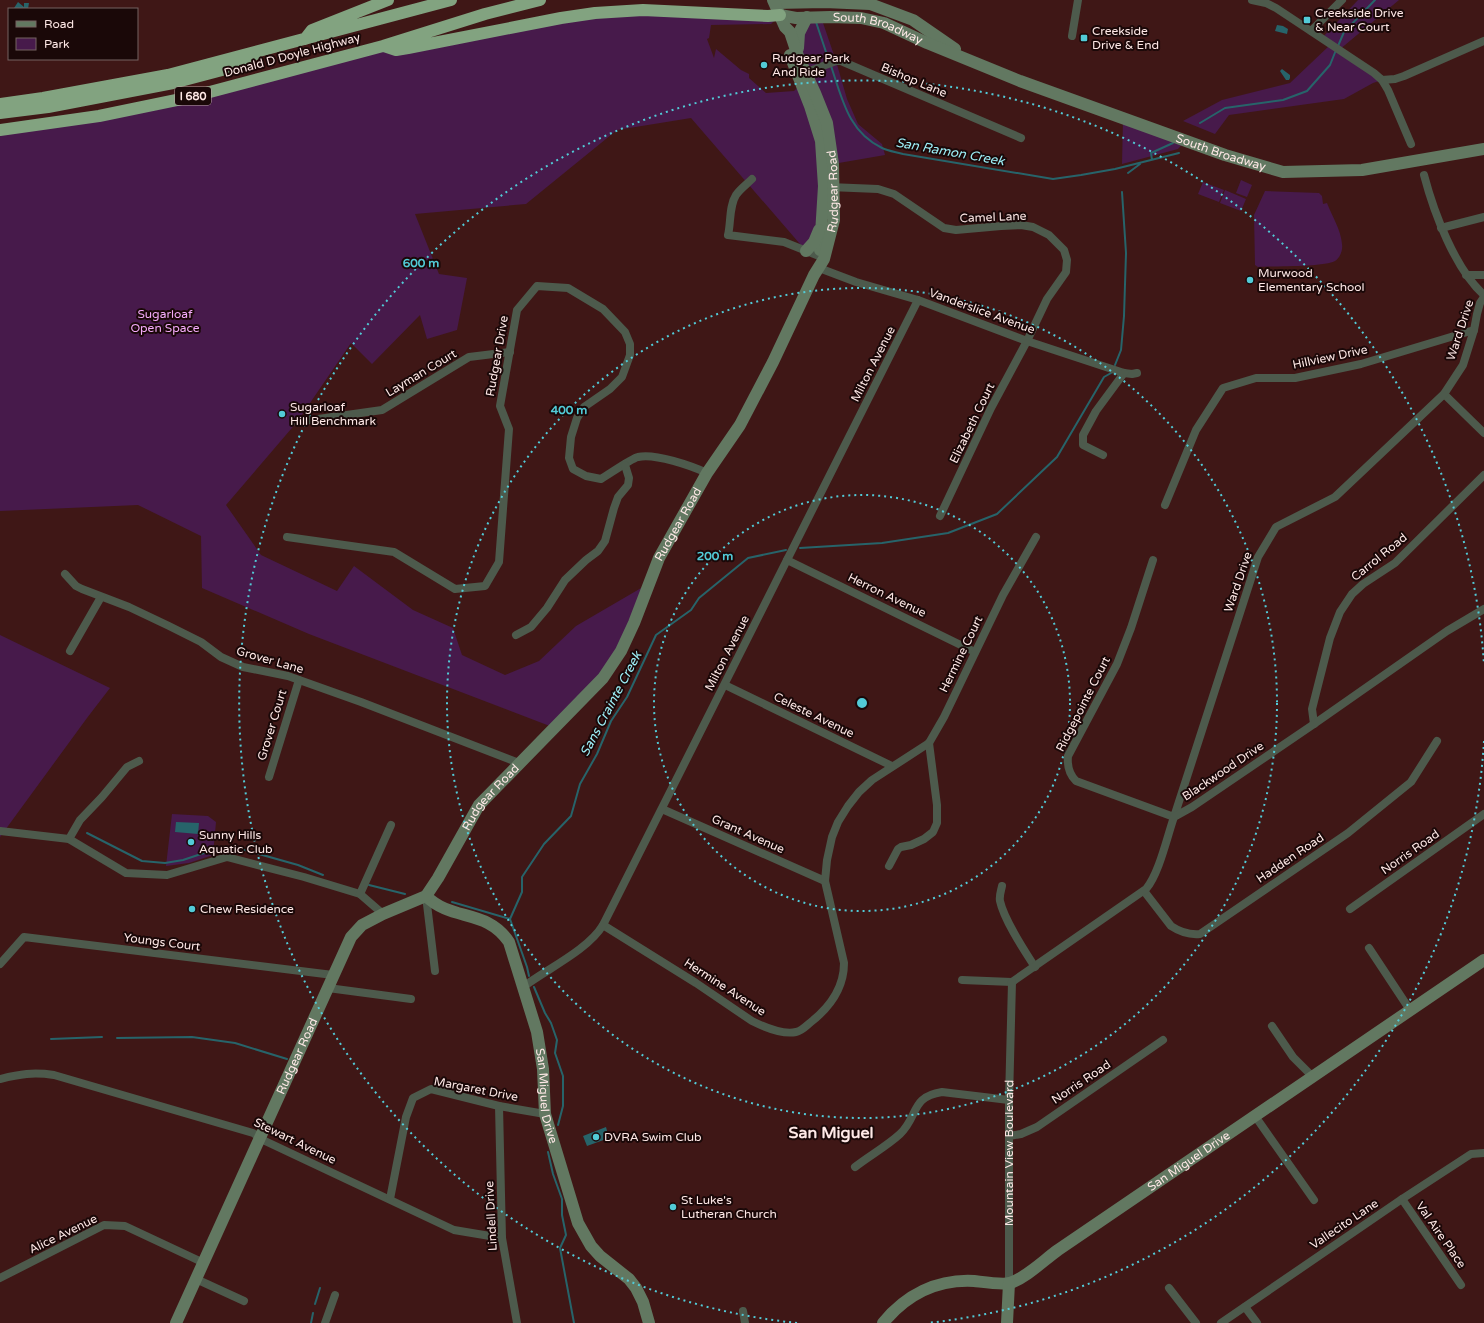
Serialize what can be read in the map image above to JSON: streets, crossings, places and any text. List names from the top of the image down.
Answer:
{
  "streets": {
    "highway": ["Donald D Doyle Highway", "I 680"],
    "street": [
      "South Broadway",
      "Bishop Lane",
      "Rudgear Road",
      "Camel Lane",
      "Vanderslice Avenue",
      "Ward Drive",
      "Rudgear Drive",
      "Hillview Drive",
      "Milton Avenue",
      "Layman Court",
      "Elizabeth Court",
      "Carrol Road",
      "Herron Avenue",
      "Hermine Court",
      "Grover Lane",
      "Ridgepointe Court",
      "Celeste Avenue",
      "Grover Court",
      "Blackwood Drive",
      "Grant Avenue",
      "Norris Road",
      "Hadden Road",
      "Youngs Court",
      "Hermine Avenue",
      "Margaret Drive",
      "San Miguel Drive",
      "Stewart Avenue",
      "Mountain View Boulevard",
      "Lindell Drive",
      "Vallecito Lane",
      "Alice Avenue",
      "Val Aire Place"
    ]
  },
  "crossings": [
    ["South Broadway", "Rudgear Road"],
    ["Donald D Doyle Highway", "I 680"],
    ["Bishop Lane", "Rudgear Road"],
    ["Rudgear Road", "Camel Lane"],
    ["Rudgear Road", "Vanderslice Avenue"],
    ["Rudgear Road", "Rudgear Drive"],
    ["Rudgear Road", "Grover Lane"],
    ["Rudgear Road", "Youngs Court"],
    ["Rudgear Road", "San Miguel Drive"],
    ["Rudgear Road", "Stewart Avenue"],
    ["Rudgear Road", "Alice Avenue"],
    ["Camel Lane", "Vanderslice Avenue"],
    ["Camel Lane", "Elizabeth Court"],
    ["Vanderslice Avenue", "Milton Avenue"],
    ["Vanderslice Avenue", "Elizabeth Court"],
    ["Ward Drive", "Hillview Drive"],
    ["Ward Drive", "Ridgepointe Court"],
    ["Ward Drive", "Blackwood Drive"],
    ["Rudgear Drive", "Layman Court"],
    ["Milton Avenue", "Herron Avenue"],
    ["Milton Avenue", "Celeste Avenue"],
    ["Milton Avenue", "Grant Avenue"],
    ["Milton Avenue", "Hermine Avenue"],
    ["Milton Avenue", "San Miguel Drive"],
    ["Carrol Road", "Blackwood Drive"],
    ["Herron Avenue", "Hermine Court"],
    ["Hermine Court", "Celeste Avenue"],
    ["Hermine Court", "Hermine Avenue"],
    ["Grover Lane", "Grover Court"],
    ["Ridgepointe Court", "Blackwood Drive"],
    ["Celeste Avenue", "Hermine Avenue"],
    ["Grant Avenue", "Hermine Avenue"],
    ["Norris Road", "Mountain View Boulevard"],
    ["Margaret Drive", "San Miguel Drive"],
    ["Margaret Drive", "Stewart Avenue"],
    ["Margaret Drive", "Lindell Drive"],
    ["San Miguel Drive", "Mountain View Boulevard"],
    ["Stewart Avenue", "Lindell Drive"],
    ["Vallecito Lane", "Val Aire Place"]
  ],
  "districts": ["San Miguel"],
  "water": ["San Ramon Creek", "Sans Crainte Creek"],
  "parks": ["Sugarloaf Open Space"],
  "places": {
    "transit": ["Creekside Drive & Near Court", "Creekside Drive & End"],
    "other": [
      "Rudgear Park And Ride",
      "Murwood Elementary School",
      "Sugarloaf Hill Benchmark",
      "Sunny Hills Aquatic Club",
      "Chew Residence",
      "DVRA Swim Club",
      "St Luke's Lutheran Church"
    ]
  },
  "legend": ["Road", "Park"],
  "rings": ["600 m", "400 m", "200 m"]
}
